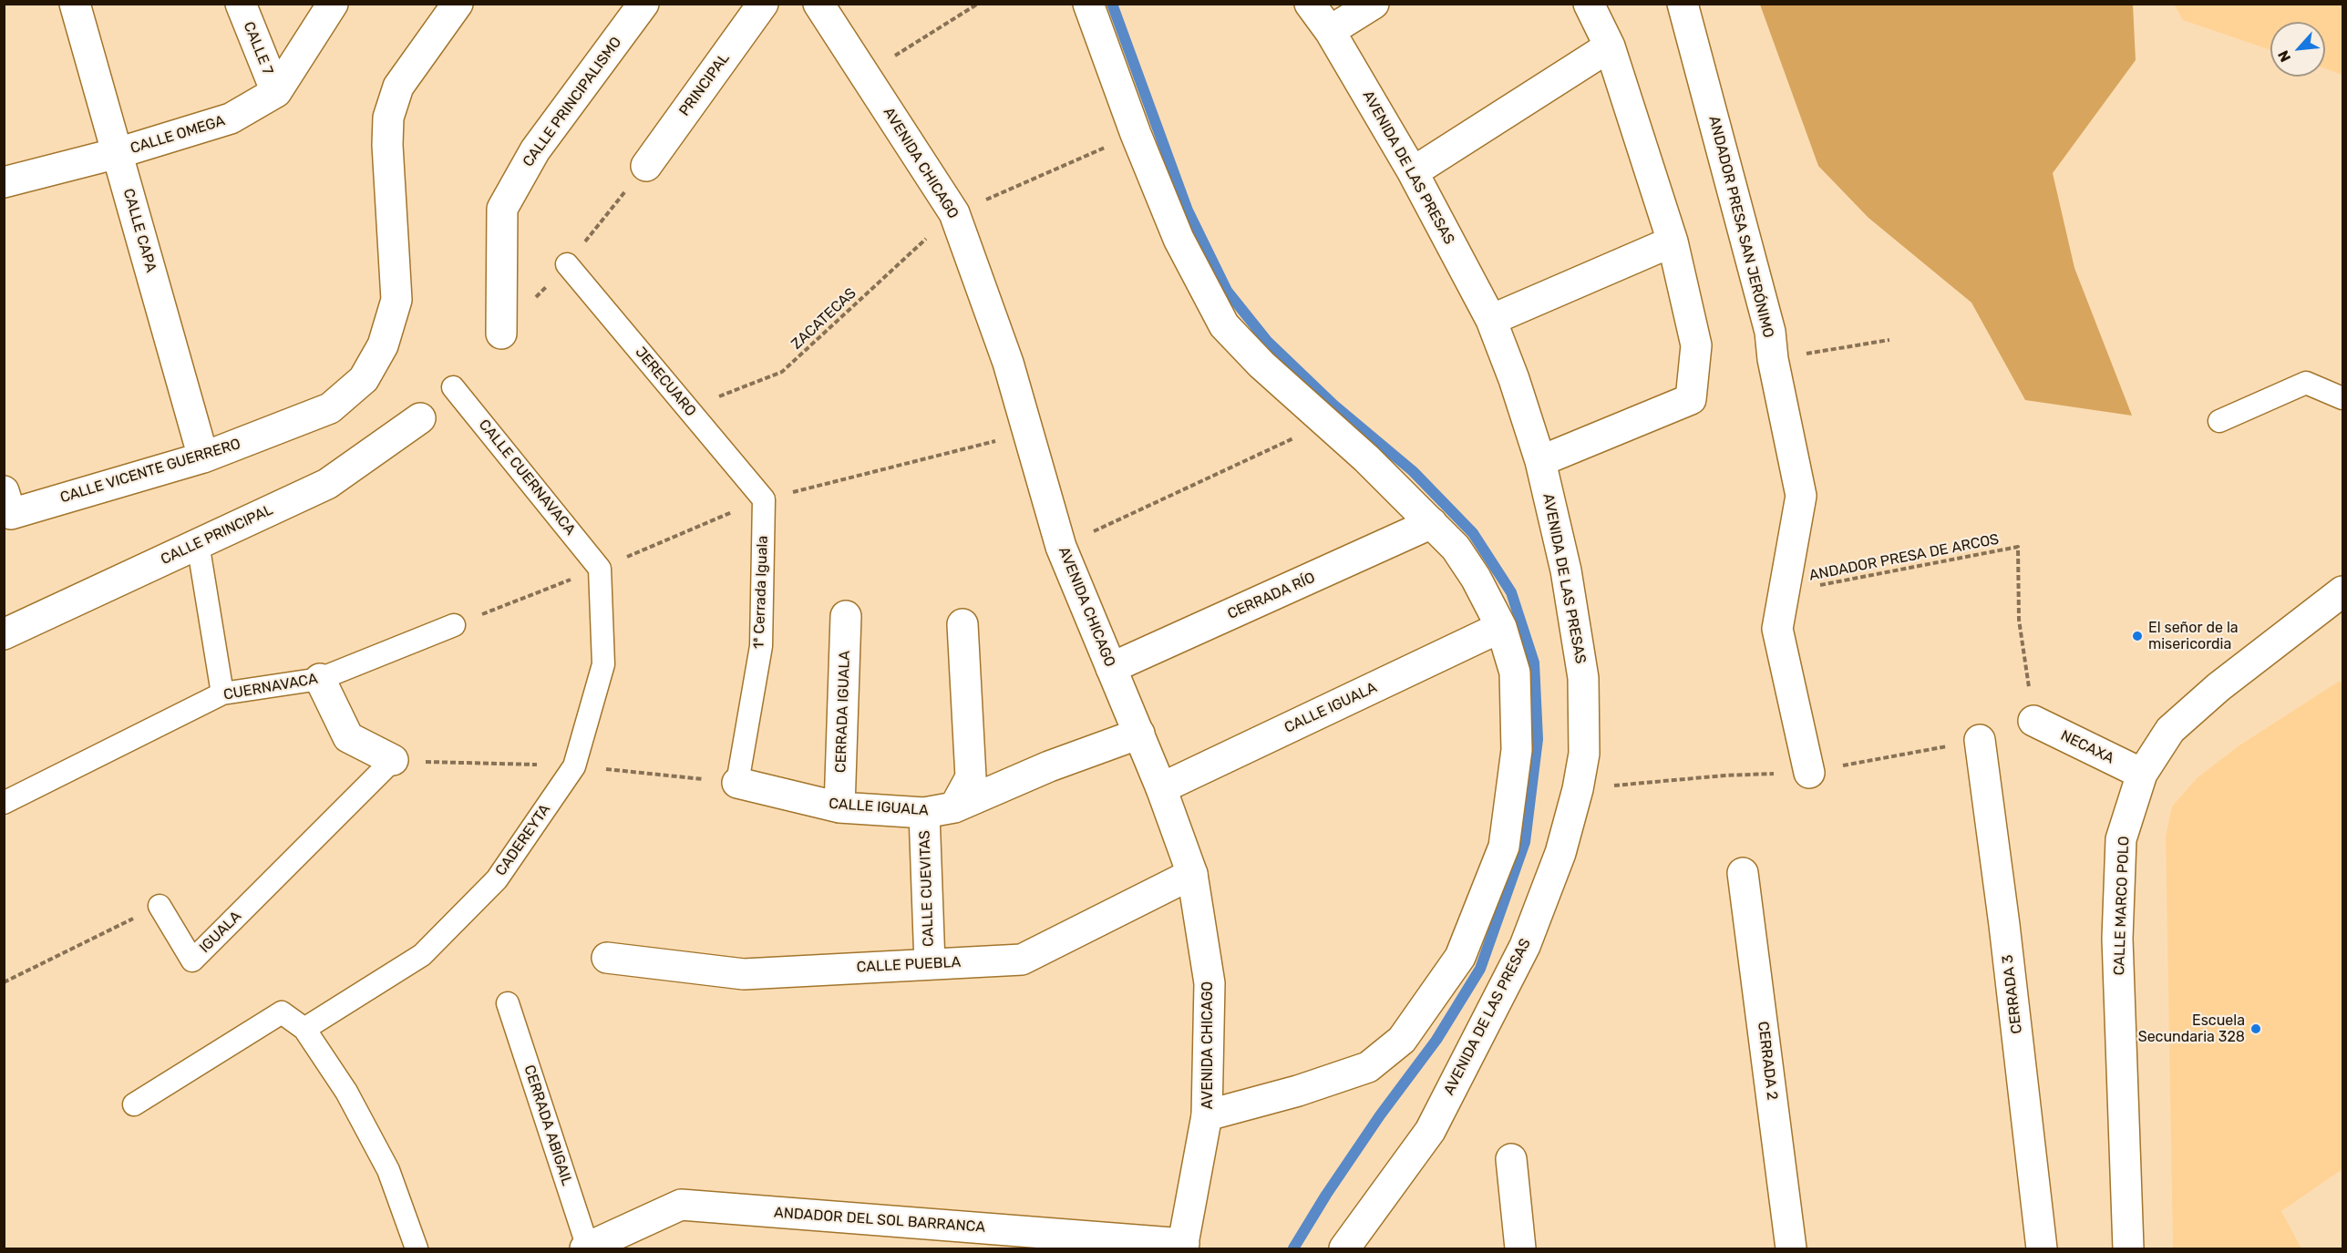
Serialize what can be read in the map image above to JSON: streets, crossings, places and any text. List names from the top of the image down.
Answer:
{
  "streets": {
    "street": [
      "CALLE 7",
      "PRINCIPAL",
      "CALLE PRINCIPALISMO",
      "CALLE OMEGA",
      "AVENIDA CHICAGO",
      "AVENIDA DE LAS PRESAS",
      "ANDADOR PRESA SAN JERÓNIMO",
      "CALLE CAPA",
      "CALLE VICENTE GUERRERO",
      "CALLE PRINCIPAL",
      "CERRADA RÍO",
      "CALLE IGUALA",
      "CERRADA IGUALA",
      "NECAXA",
      "CALLE CUEVITAS",
      "CALLE MARCO POLO",
      "CALLE PUEBLA",
      "CERRADA 3",
      "CERRADA 2",
      "ANDADOR DEL SOL BARRANCA"
    ],
    "lane": [
      "JERECUARO",
      "CALLE CUERNAVACA",
      "1ª Cerrada Iguala",
      "CUERNAVACA",
      "CADEREYTA",
      "IGUALA",
      "CERRADA ABIGAIL"
    ],
    "path": ["ZACATECAS", "ANDADOR PRESA DE ARCOS"]
  },
  "crossings": [
    ["CALLE 7", "CALLE OMEGA"],
    ["CALLE OMEGA", "CALLE CAPA"],
    ["AVENIDA CHICAGO", "ZACATECAS"],
    ["AVENIDA CHICAGO", "CERRADA RÍO"],
    ["AVENIDA CHICAGO", "CALLE IGUALA"],
    ["AVENIDA CHICAGO", "CALLE PUEBLA"],
    ["AVENIDA CHICAGO", "ANDADOR DEL SOL BARRANCA"],
    ["ANDADOR PRESA SAN JERÓNIMO", "ANDADOR PRESA DE ARCOS"],
    ["CALLE CAPA", "CALLE VICENTE GUERRERO"],
    ["ZACATECAS", "JERECUARO"],
    ["JERECUARO", "1ª Cerrada Iguala"],
    ["CALLE CUERNAVACA", "CADEREYTA"],
    ["ANDADOR PRESA DE ARCOS", "NECAXA"],
    ["1ª Cerrada Iguala", "CALLE IGUALA"],
    ["CALLE IGUALA", "CERRADA IGUALA"],
    ["CALLE IGUALA", "CALLE CUEVITAS"],
    ["NECAXA", "CALLE MARCO POLO"],
    ["CALLE CUEVITAS", "CALLE PUEBLA"],
    ["CERRADA ABIGAIL", "ANDADOR DEL SOL BARRANCA"]
  ],
  "places": ["El señor de la misericordia", "Escuela Secundaria 328"],
  "north": "bottom left"
}
